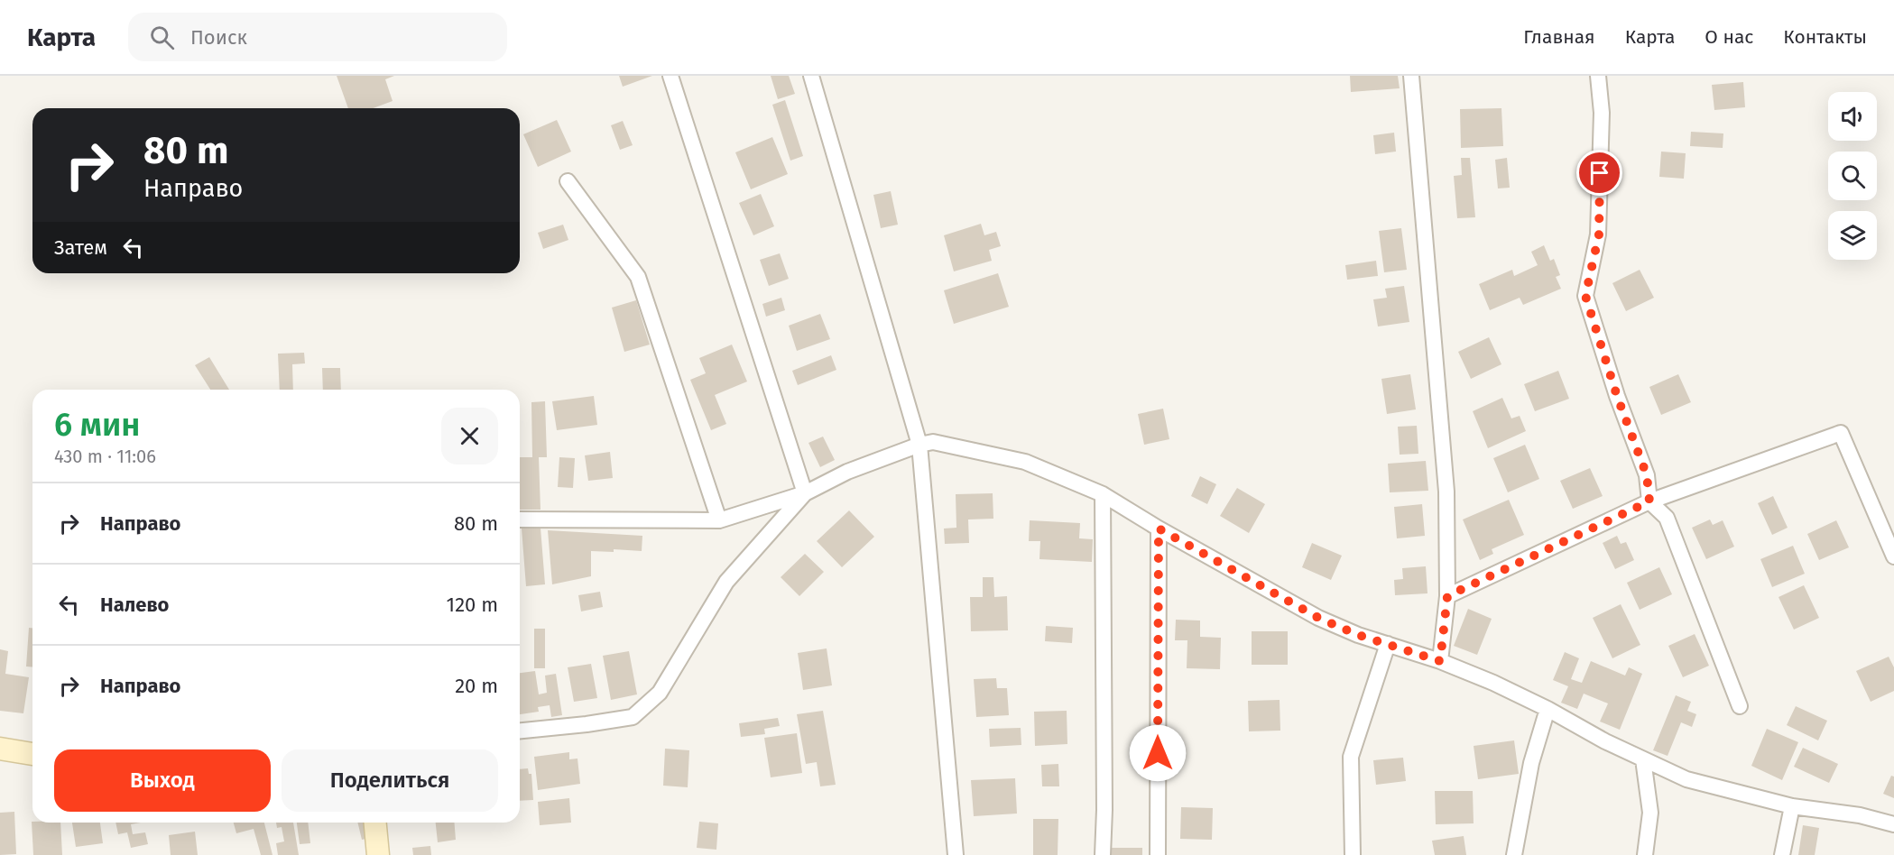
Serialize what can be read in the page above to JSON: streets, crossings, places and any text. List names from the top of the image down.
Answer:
{
  "page": {
    "header": "Карта",
    "search": "Поиск",
    "nav": [
      "Главная",
      "Карта",
      "О нас",
      "Контакты"
    ],
    "turn": ["80 m", "Направо"],
    "then": "Затем",
    "heading": ["6 мин", "430 m · 11:06"],
    "list": [
      {
        "name": "Направо",
        "value": "80 m"
      },
      {
        "name": "Налево",
        "value": "120 m"
      },
      {
        "name": "Направо",
        "value": "20 m"
      }
    ],
    "buttons": ["Выход", "Поделиться"]
  }
}
